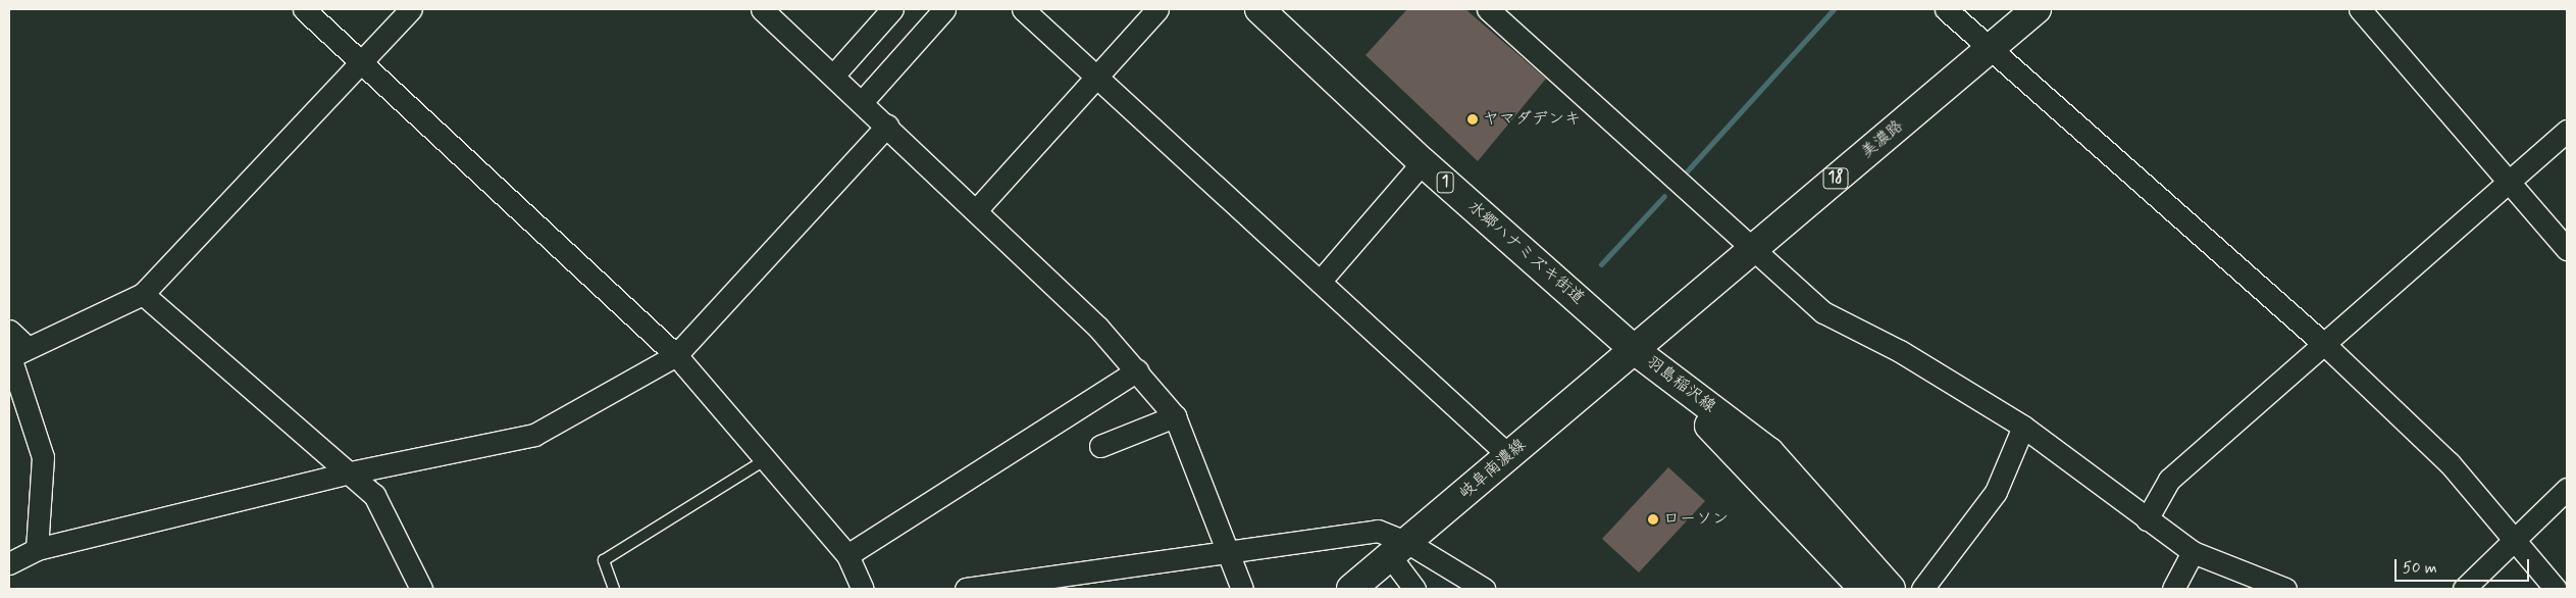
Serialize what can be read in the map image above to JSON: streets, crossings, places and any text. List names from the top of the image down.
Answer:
{
  "streets": {
    "main road": [
      "美濃路",
      "18",
      "1",
      "水郷ハナミズキ街道",
      "羽島稲沢線",
      "岐阜南濃線"
    ]
  },
  "crossings": [
    ["美濃路", "水郷ハナミズキ街道"],
    ["美濃路", "羽島稲沢線"],
    ["美濃路", "岐阜南濃線"],
    ["水郷ハナミズキ街道", "羽島稲沢線"],
    ["水郷ハナミズキ街道", "岐阜南濃線"],
    ["羽島稲沢線", "岐阜南濃線"]
  ],
  "places": ["ヤマダデンキ", "ローソン"],
  "scale_bar": "50 m"
}
